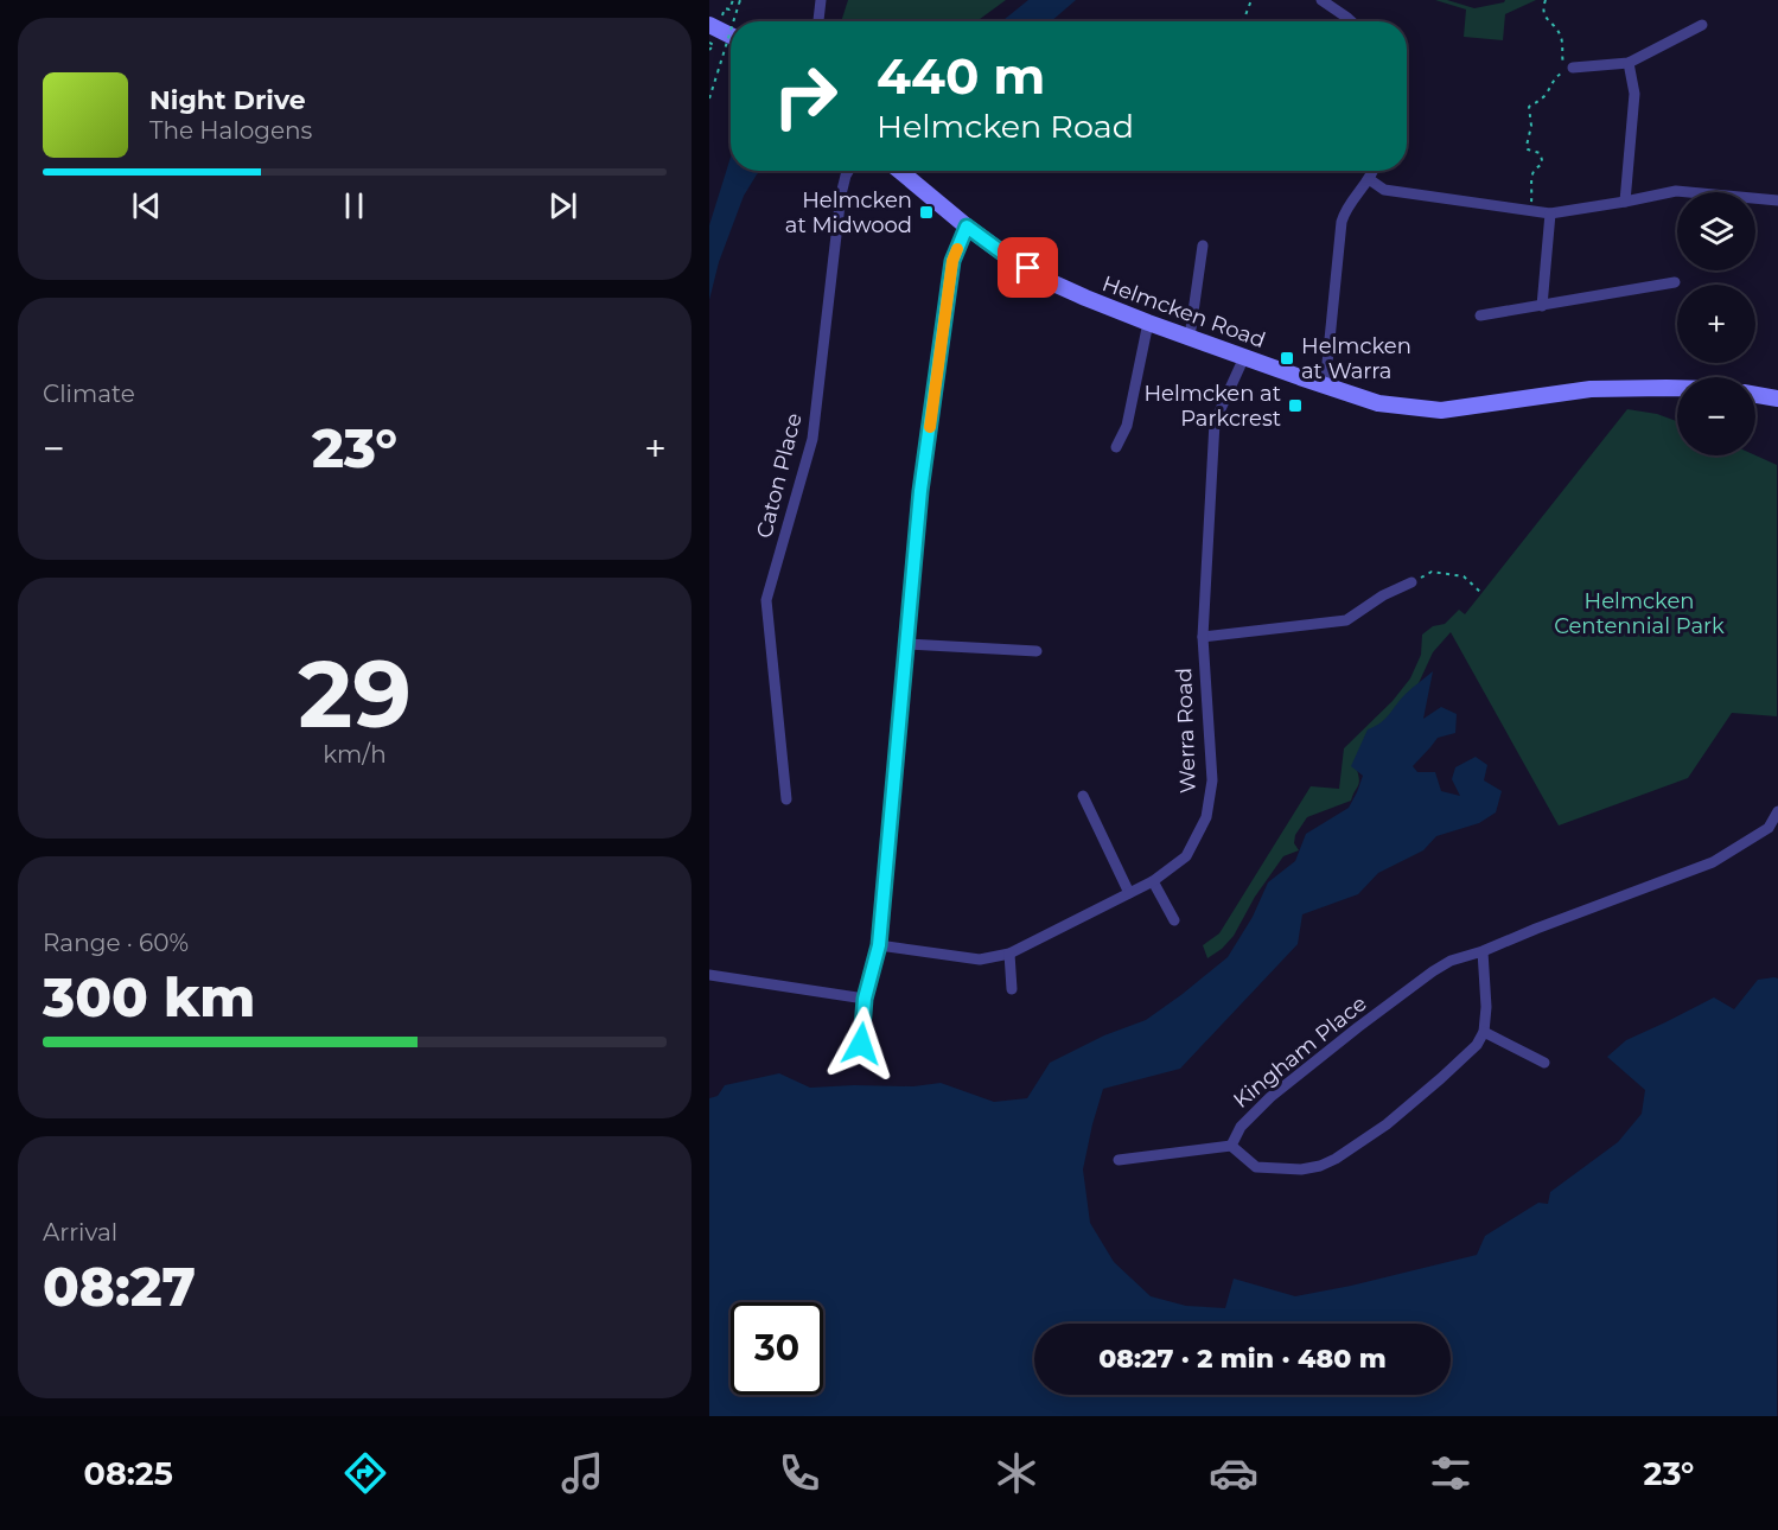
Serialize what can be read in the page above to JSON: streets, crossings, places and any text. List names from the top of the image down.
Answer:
{
  "streets": {
    "main road": ["Helmcken Road"],
    "street": ["Caton Place", "Werra Road", "Kingham Place"]
  },
  "crossings": [
    ["Helmcken Road", "Werra Road"]
  ],
  "parks": ["Helmcken Centennial Park"],
  "places": {
    "transit": ["Helmcken at Midwood", "Helmcken at Warra", "Helmcken at Parkcrest"]
  },
  "page": {
    "turn": ["440 m", "Helmcken Road"],
    "song": ["Night Drive", "The Halogens"],
    "map_buttons": ["+", "−"],
    "tile": [
      "Climate",
      ["29", "km/h"],
      ["Range · 60%", "300 km"],
      ["Arrival", "08:27"]
    ],
    "heat": ["−", "23°", "+"],
    "limit": "30",
    "trip": "08:27 · 2 min · 480 m",
    "tabs": ["08:25", "23°"]
  }
}
